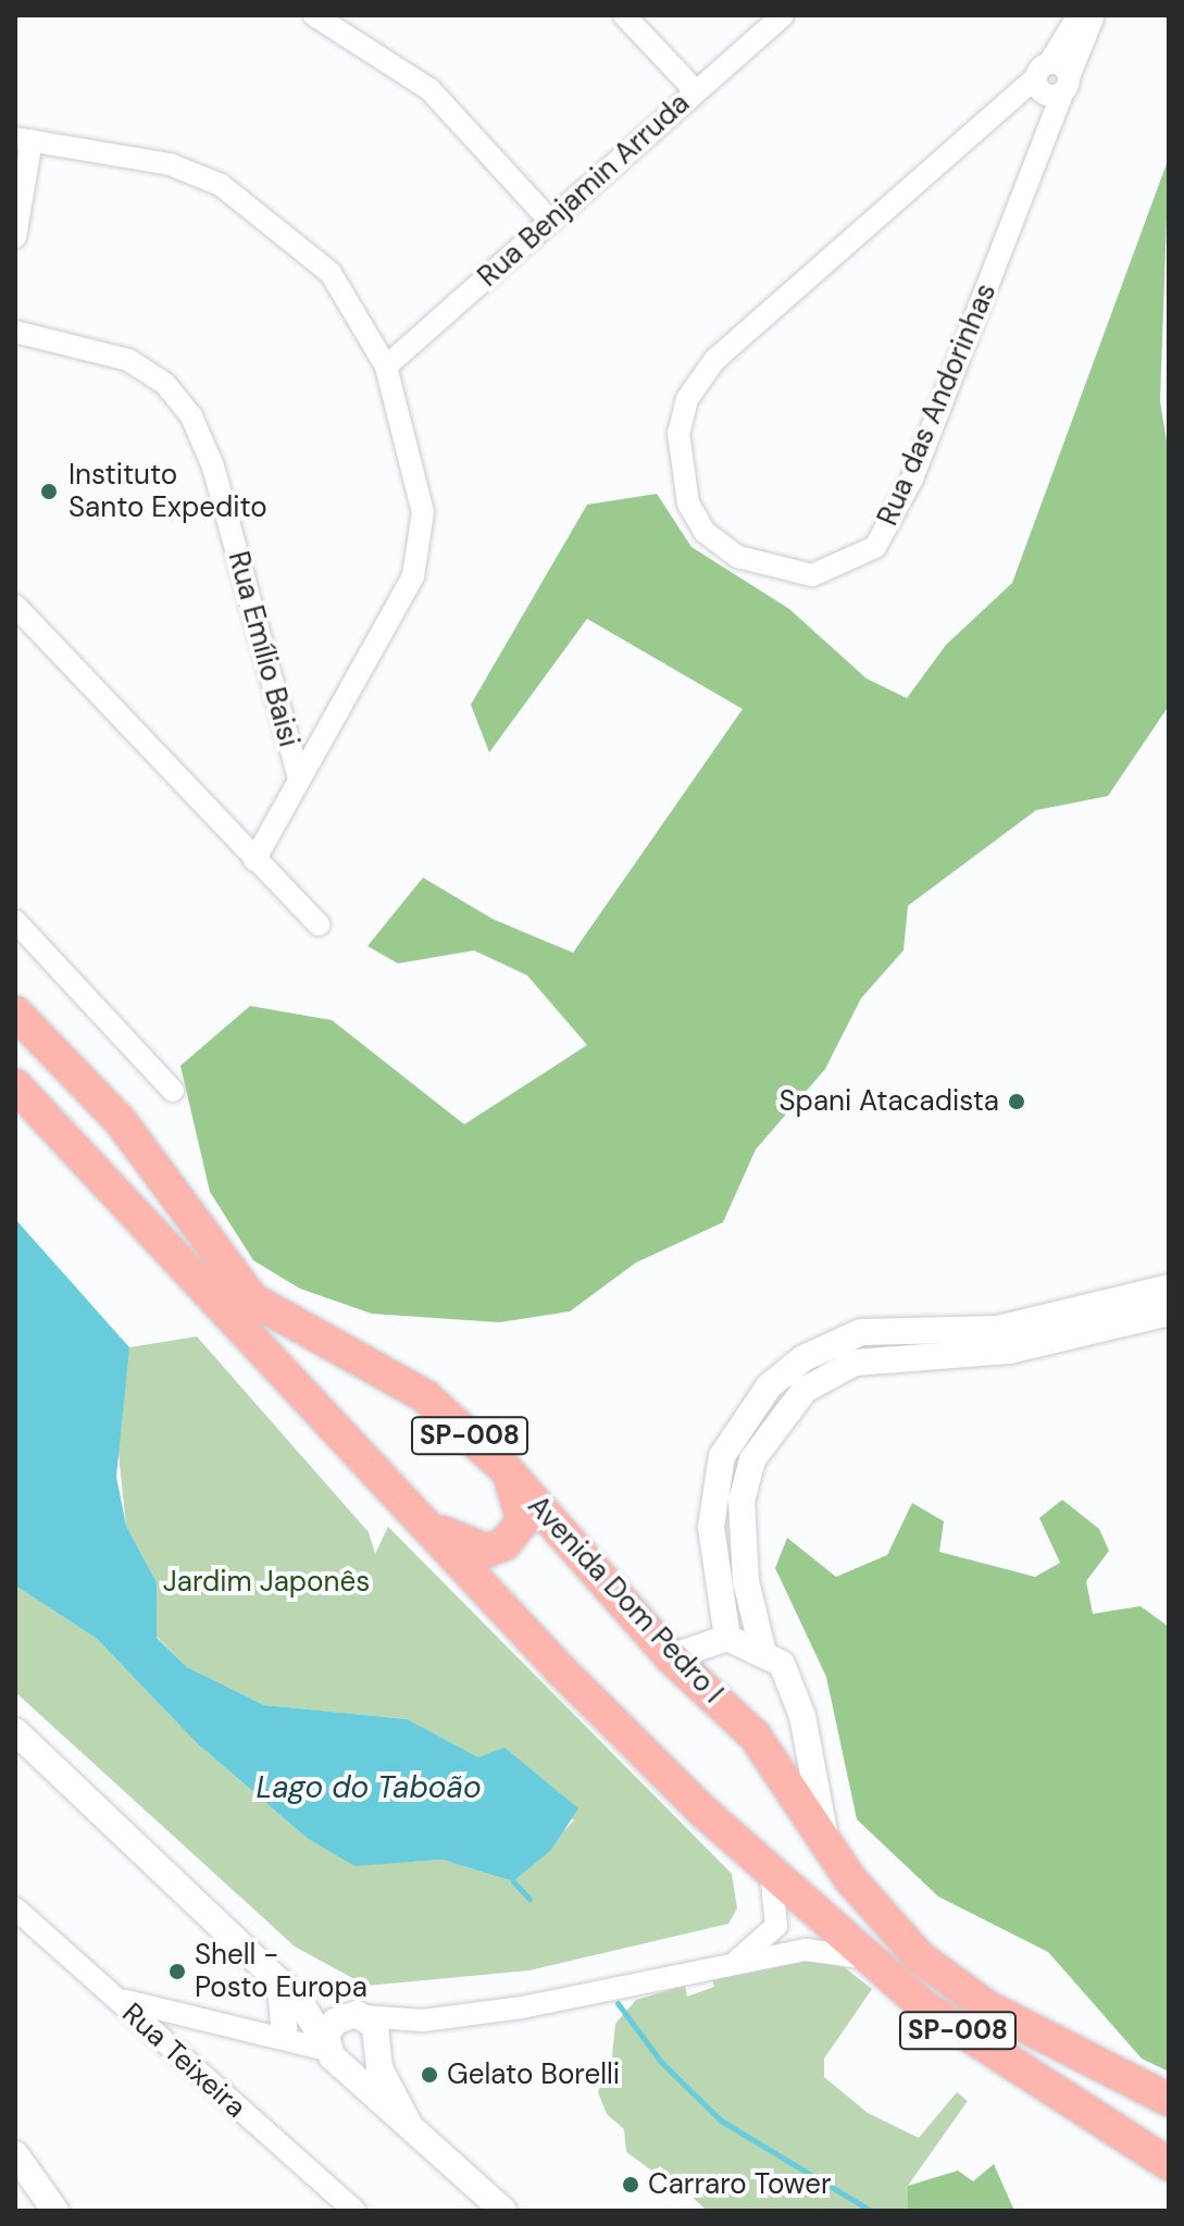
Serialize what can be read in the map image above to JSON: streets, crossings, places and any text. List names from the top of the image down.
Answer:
{
  "streets": {
    "main road": ["SP-008", "Avenida Dom Pedro I"],
    "street": [
      "Rua Benjamin Arruda",
      "Rua das Andorinhas",
      "Rua Emílio Baisi",
      "Rua Teixeira"
    ]
  },
  "water": ["Lago do Taboão"],
  "parks": ["Jardim Japonês"],
  "places": [
    "Instituto Santo Expedito",
    "Spani Atacadista",
    "Shell - Posto Europa",
    "Gelato Borelli",
    "Carraro Tower"
  ]
}
